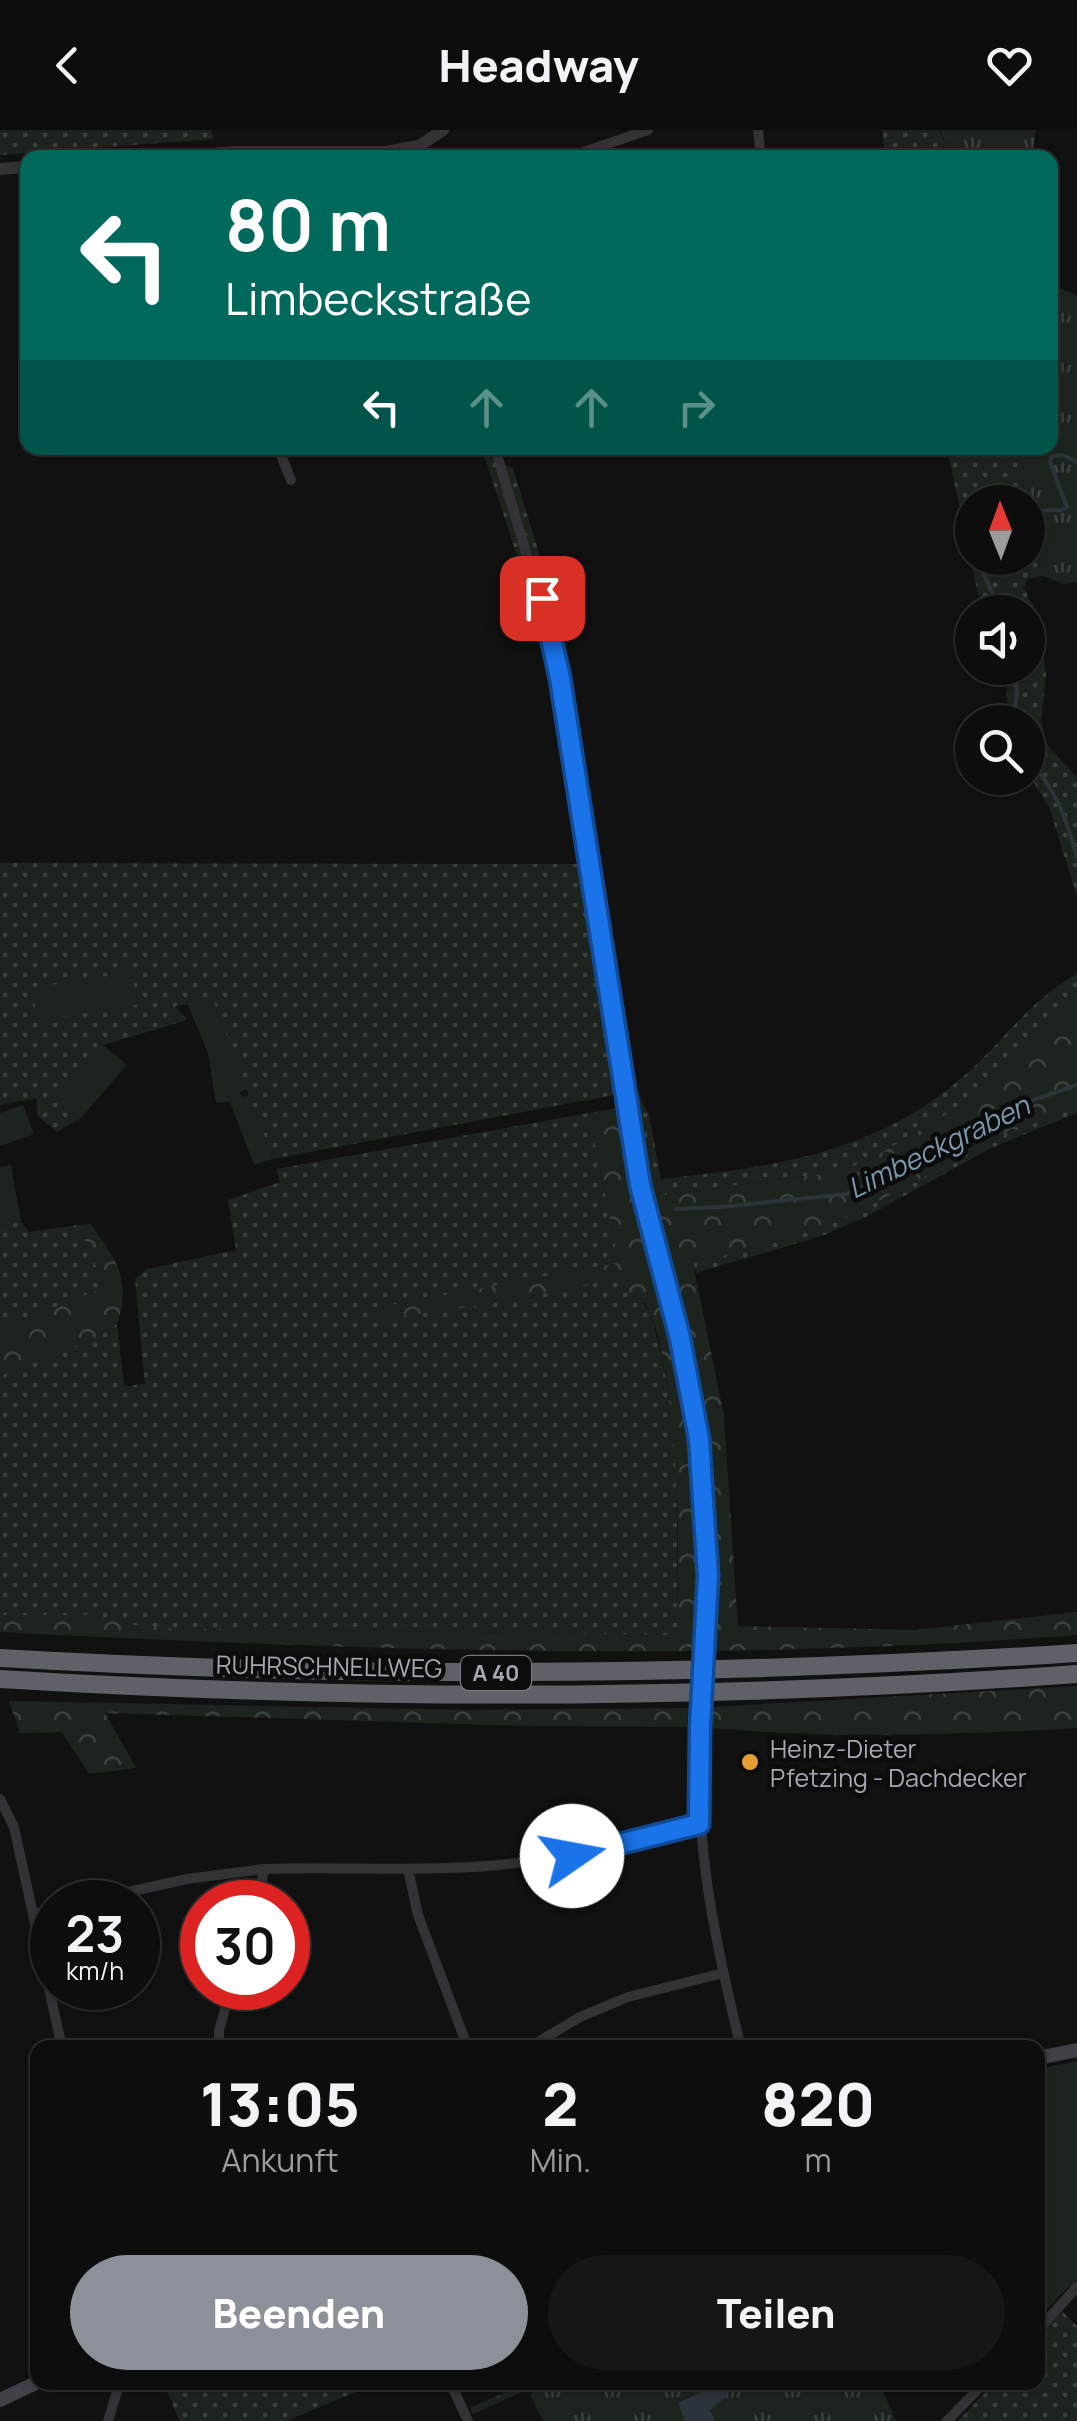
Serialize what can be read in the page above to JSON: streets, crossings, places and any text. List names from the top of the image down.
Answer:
{
  "streets": {
    "highway": ["RUHRSCHNELLWEG", "A 40"]
  },
  "water": ["Limbeckgraben"],
  "places": ["Heinz-Dieter Pfetzing - Dachdecker"],
  "north": "top",
  "page": {
    "header": "Headway",
    "turn": ["80 m", "Limbeckstraße"],
    "speed": "23 km/h",
    "limit": "30",
    "eta": [
      "13:05",
      "Ankunft",
      "2",
      "Min.",
      "820",
      "m"
    ],
    "buttons": ["Beenden", "Teilen"]
  }
}
